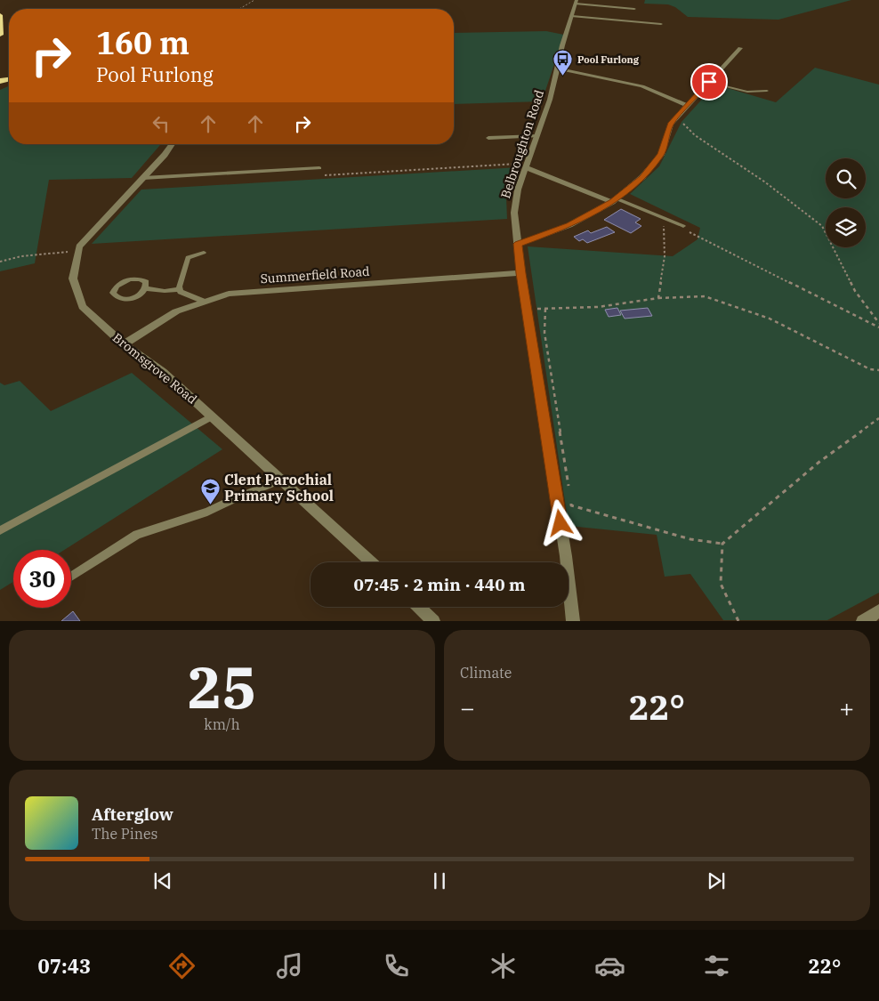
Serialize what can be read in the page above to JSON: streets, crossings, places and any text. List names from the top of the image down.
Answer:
{
  "streets": {
    "street": ["Belbroughton Road", "Summerfield Road", "Bromsgrove Road"]
  },
  "crossings": [
    ["Belbroughton Road", "Summerfield Road"],
    ["Summerfield Road", "Bromsgrove Road"]
  ],
  "places": {
    "bus stop": ["Pool Furlong"],
    "school or university": ["Clent Parochial Primary School"]
  },
  "page": {
    "turn": ["160 m", "Pool Furlong"],
    "limit": "30",
    "trip": "07:45 · 2 min · 440 m",
    "tile": [
      ["25", "km/h"],
      "Climate"
    ],
    "heat": ["−", "22°", "+"],
    "song": ["Afterglow", "The Pines"],
    "tabs": ["07:43", "22°"]
  }
}
